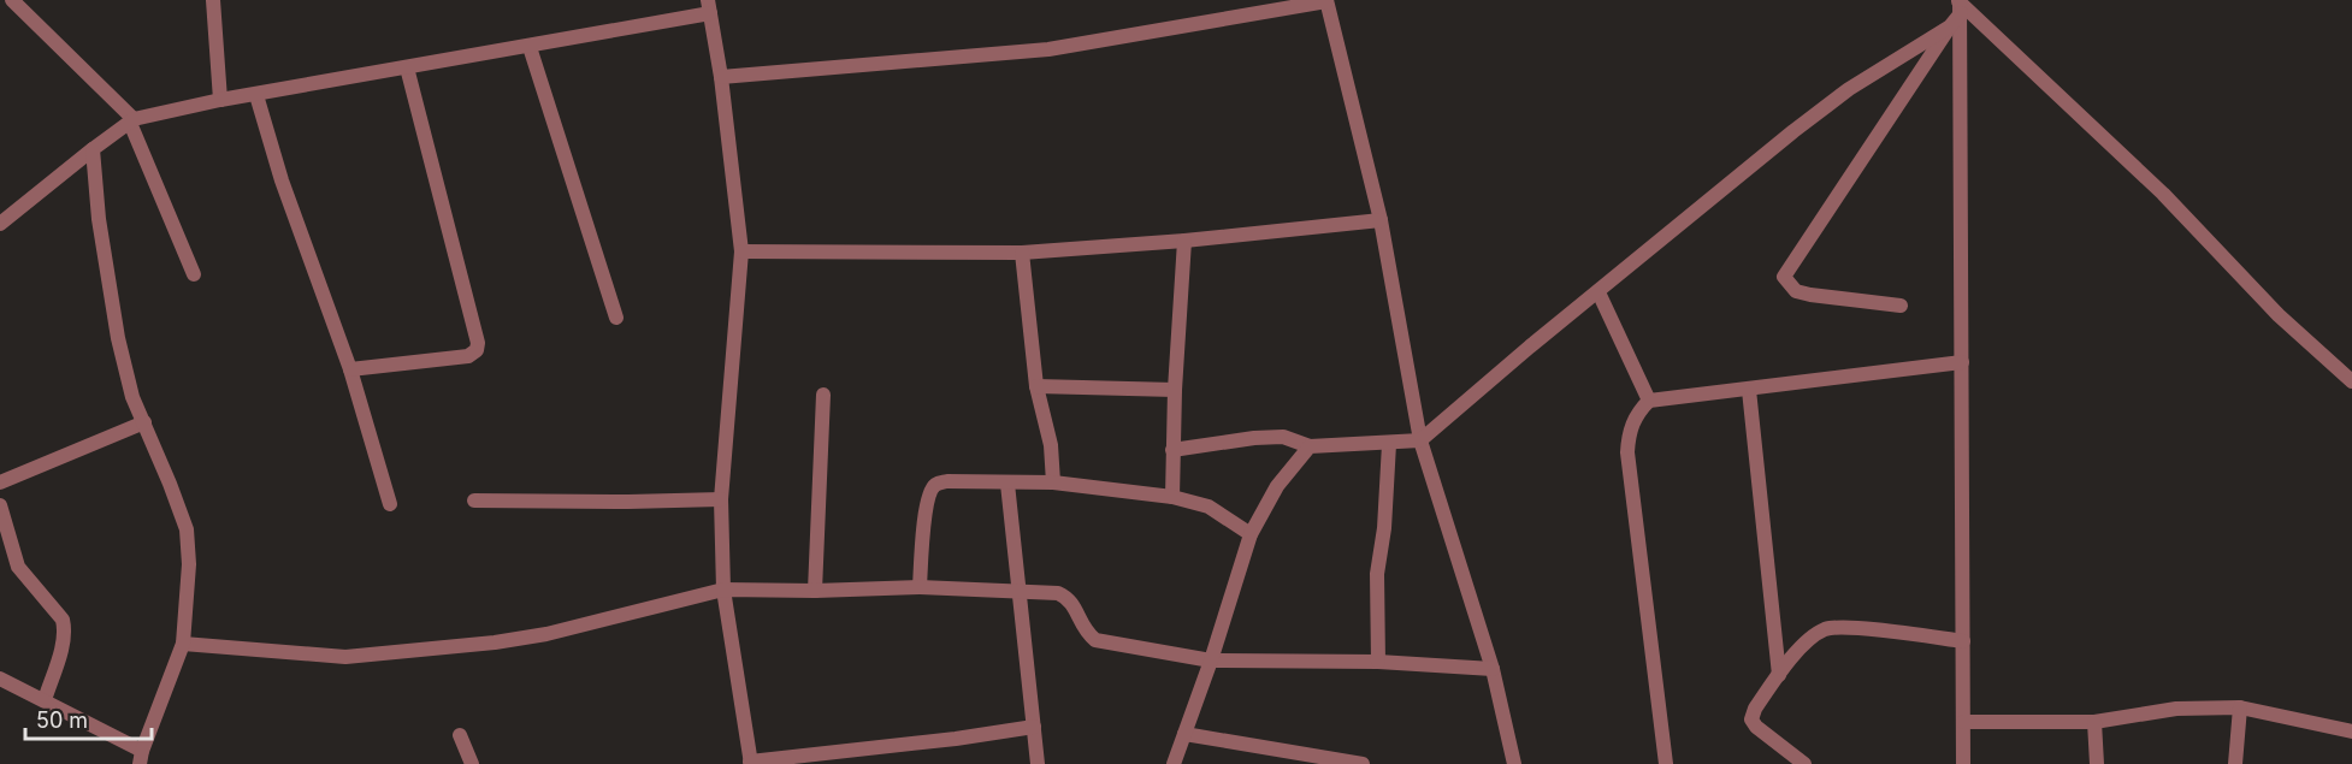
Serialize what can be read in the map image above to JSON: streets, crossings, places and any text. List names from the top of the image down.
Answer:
{
  "scale_bar": "50 m"
}
